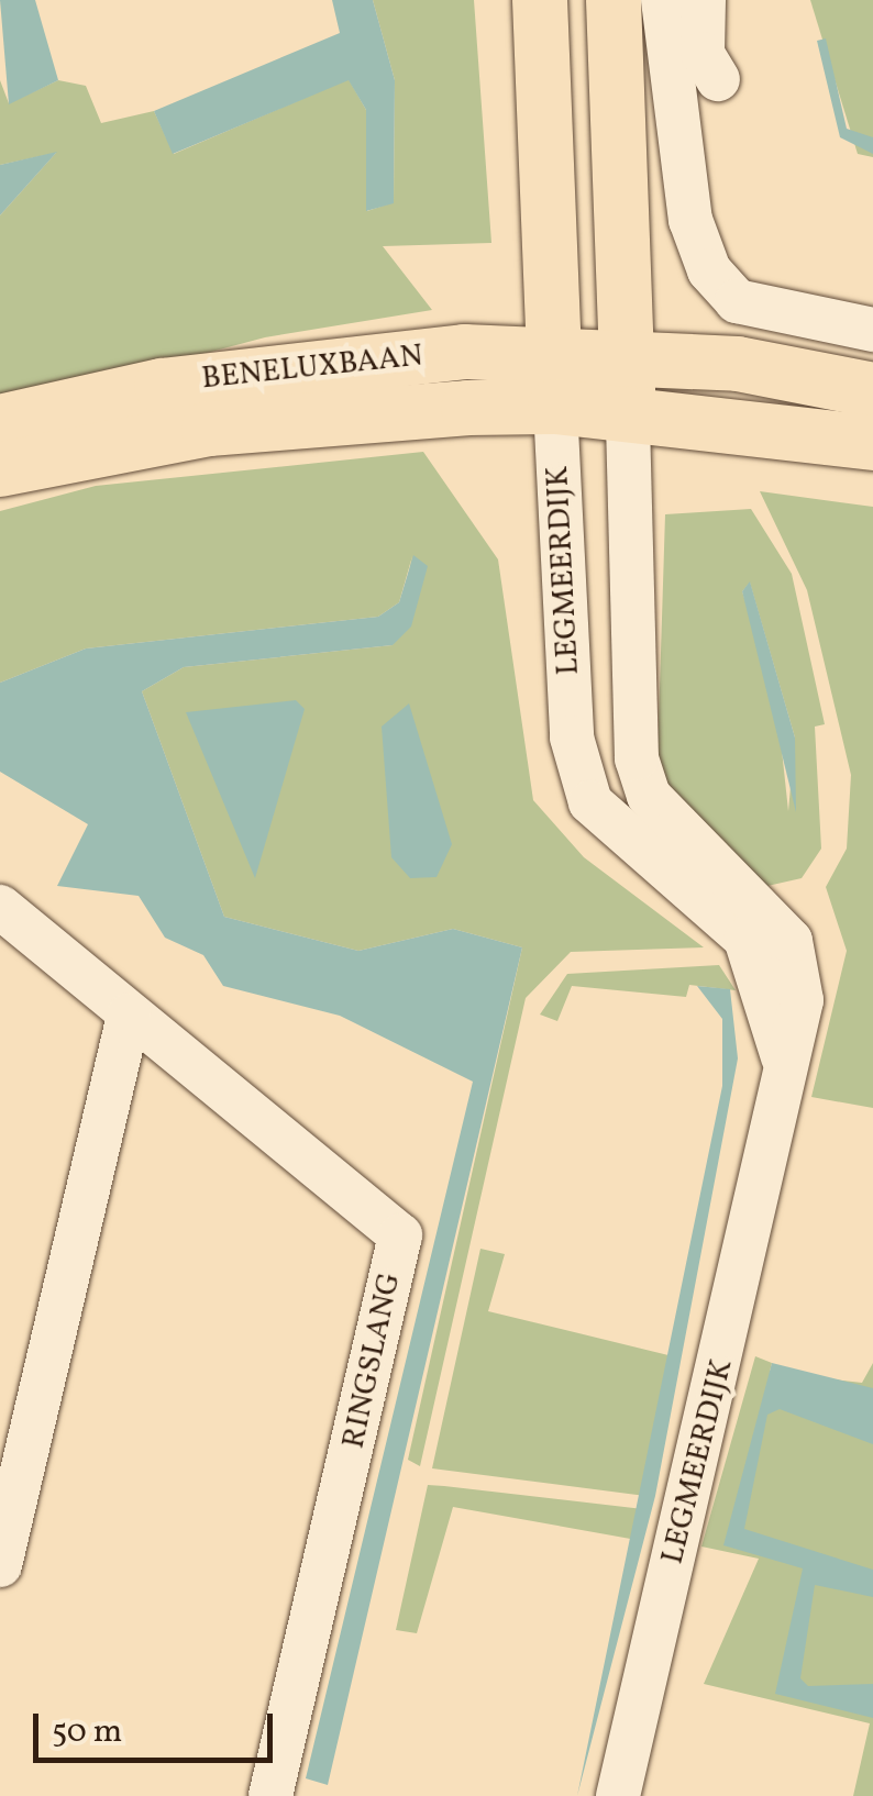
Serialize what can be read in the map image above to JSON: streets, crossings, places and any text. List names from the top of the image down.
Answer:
{
  "streets": {
    "main road": ["BENELUXBAAN", "LEGMEERDIJK"],
    "street": ["RINGSLANG"]
  },
  "crossings": [
    ["BENELUXBAAN", "LEGMEERDIJK"]
  ],
  "scale_bar": "50 m"
}
